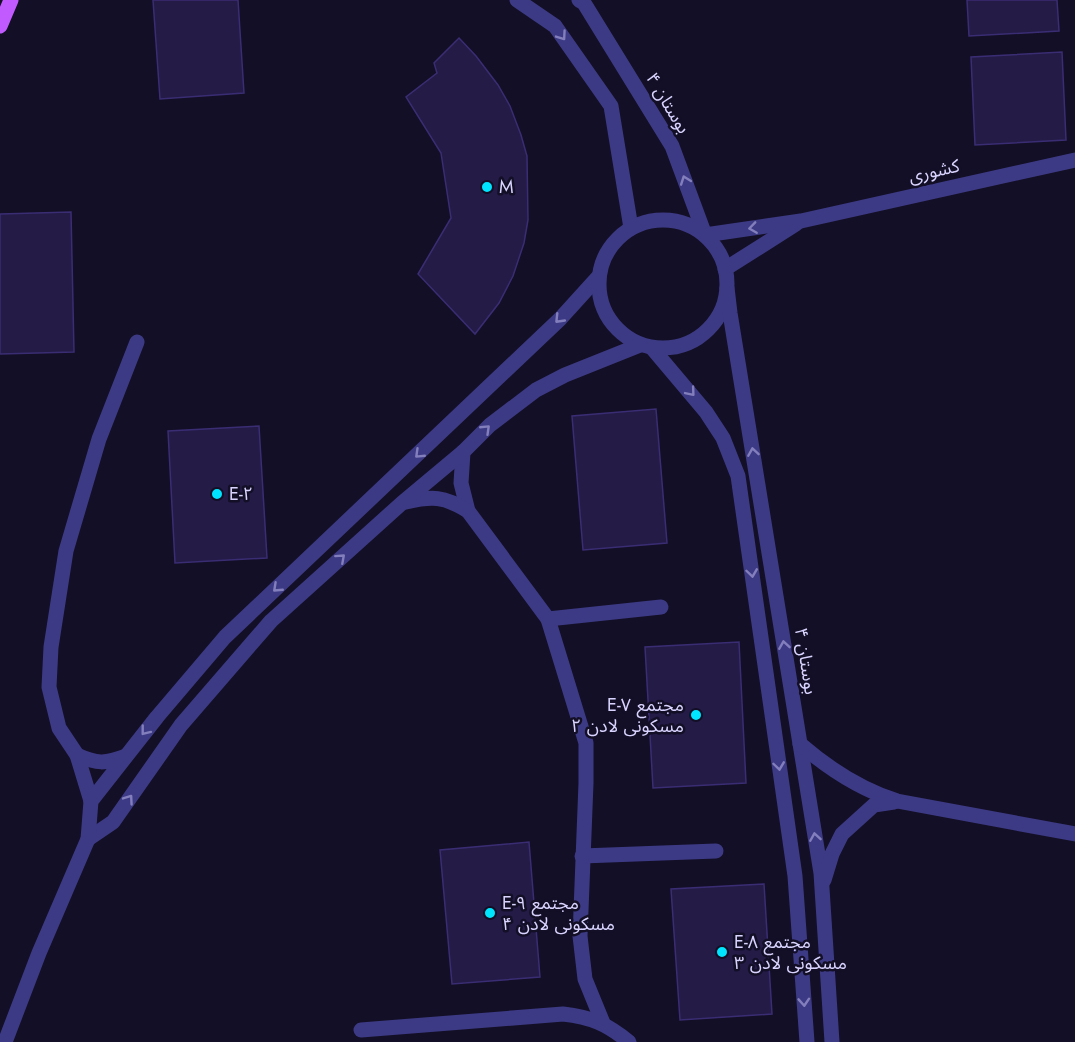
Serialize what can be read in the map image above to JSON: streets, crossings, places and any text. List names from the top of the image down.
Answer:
{
  "streets": {
    "street": ["بوستان ۴", "کشوری"]
  },
  "crossings": [
    ["بوستان ۴", "کشوری"]
  ],
  "places": [
    "M",
    "E-۲",
    "E-۷ مجتمع مسکونی لادن ۲",
    "E-۹ مجتمع مسکونی لادن ۴",
    "E-۸ مجتمع مسکونی لادن ۳"
  ]
}
